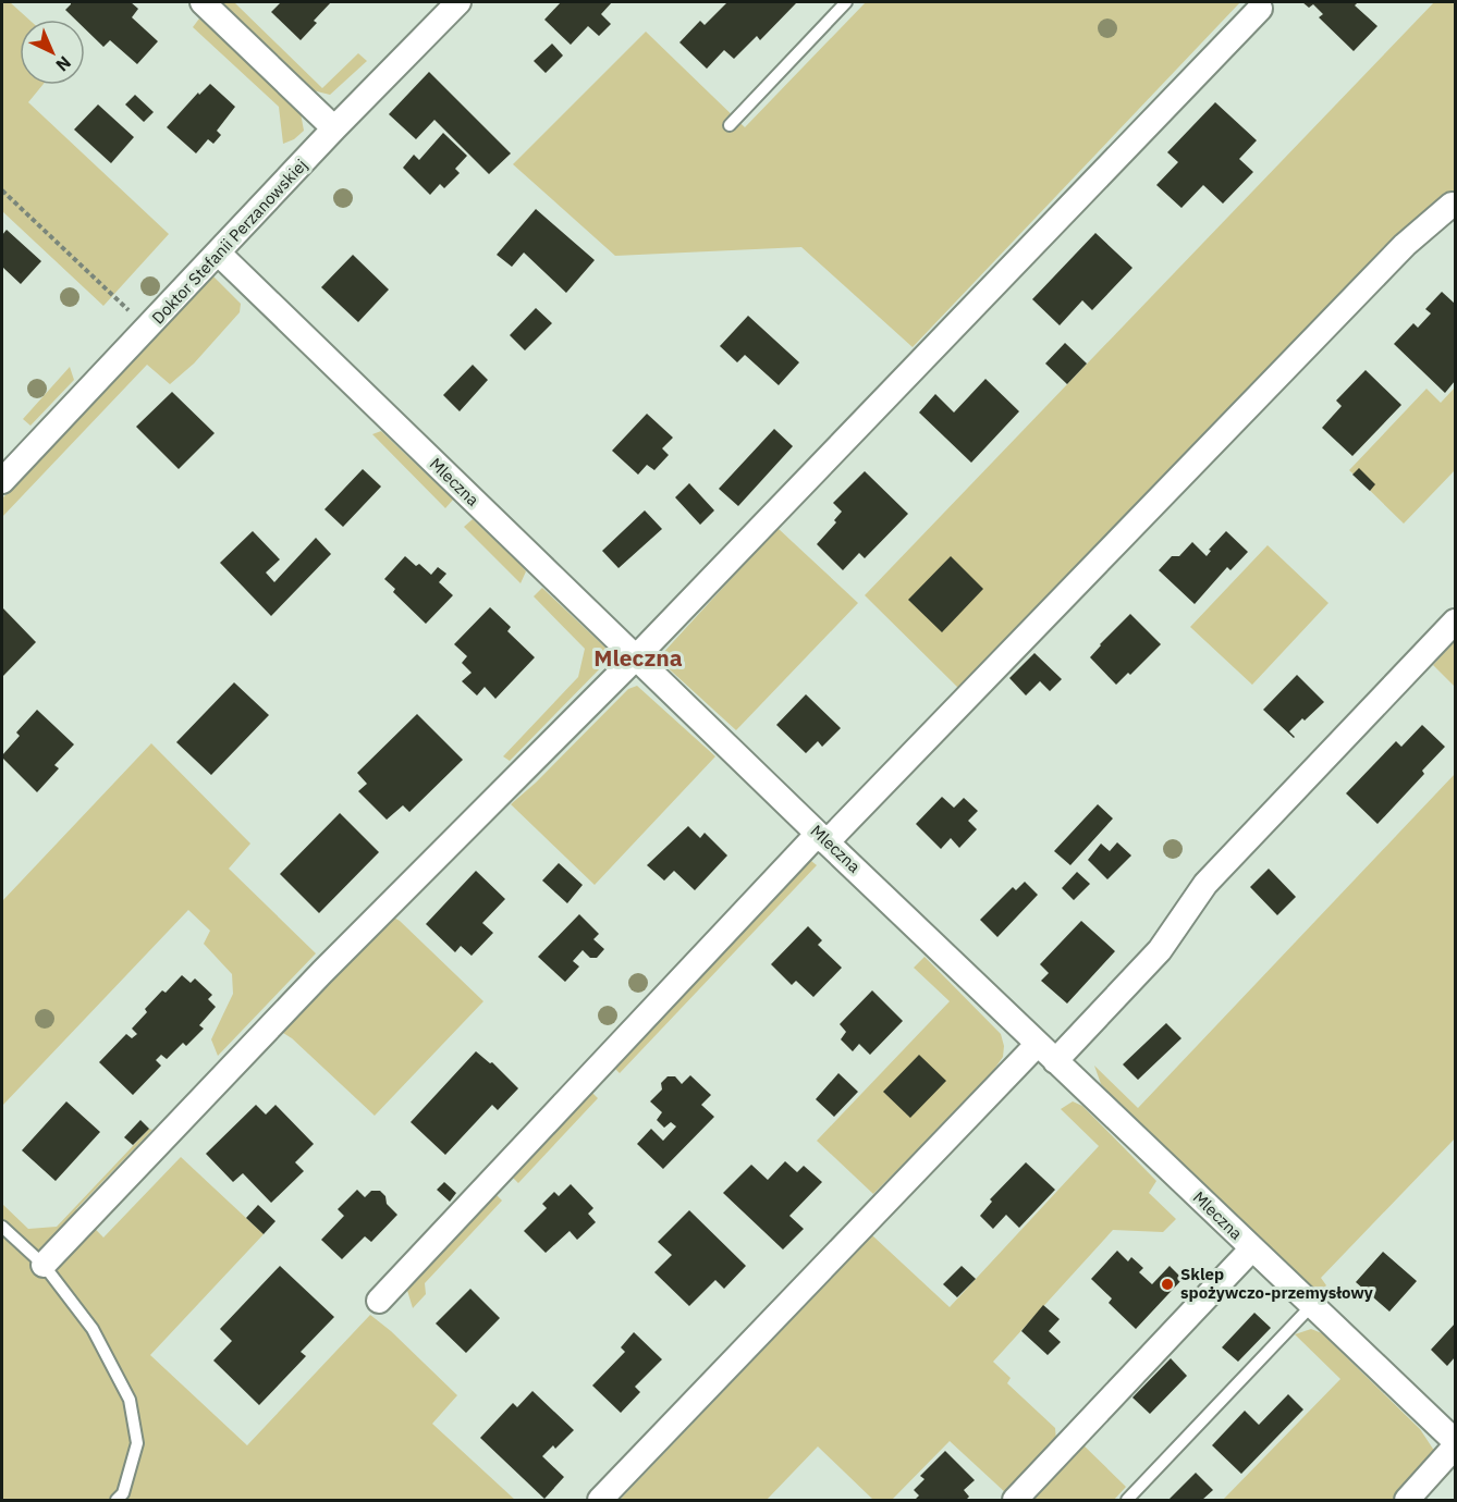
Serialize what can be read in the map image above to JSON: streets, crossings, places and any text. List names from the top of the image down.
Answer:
{
  "streets": {
    "street": ["Doktor Stefanii Perzanowskiej", "Mleczna"]
  },
  "crossings": [
    ["Doktor Stefanii Perzanowskiej", "Mleczna"]
  ],
  "districts": ["Mleczna"],
  "places": ["Sklep spożywczo-przemysłowy"],
  "north": "bottom right"
}
